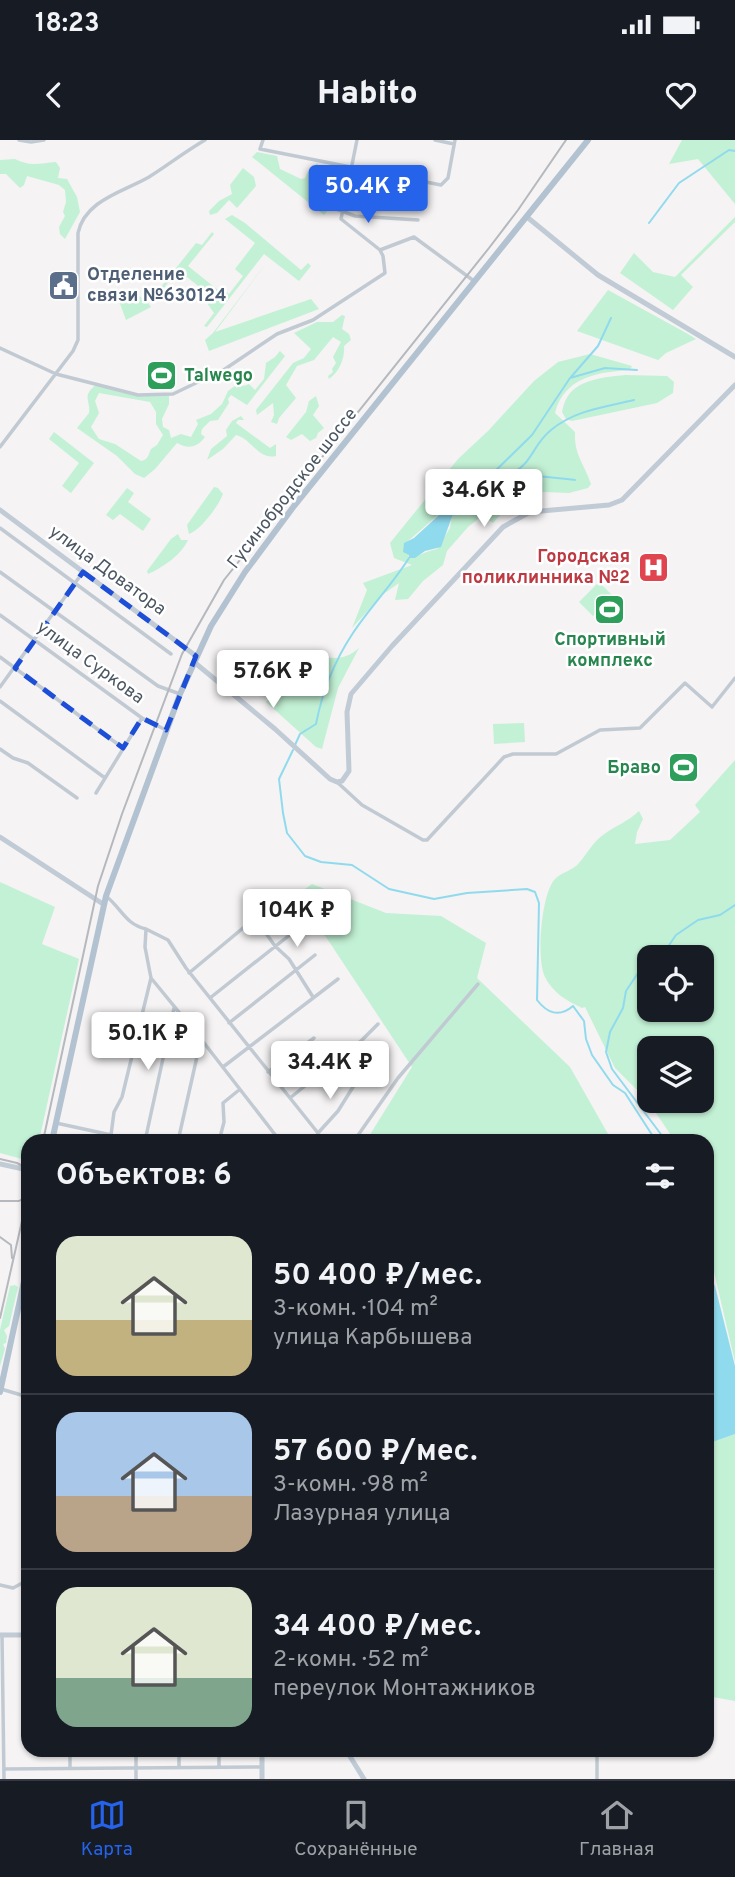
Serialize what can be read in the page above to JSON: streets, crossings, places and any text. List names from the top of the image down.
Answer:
{
  "streets": {
    "main road": ["Гусинобродское шоссе"],
    "street": ["улица Доватора", "улица Суркова"]
  },
  "crossings": [
    ["Гусинобродское шоссе", "улица Доватора"],
    ["Гусинобродское шоссе", "улица Суркова"]
  ],
  "places": {
    "public building": ["Отделение связи №630124"],
    "sports": ["Talwego", "Спортивный комплекс", "Браво"],
    "hospital": ["Городская поликлинника №2"]
  },
  "page": {
    "status": "18:23",
    "header": "Habito",
    "price": [
      "50.4K ₽",
      "34.6K ₽",
      "57.6K ₽",
      "104K ₽",
      "50.1K ₽",
      "34.4K ₽"
    ],
    "heading": "Объектов: 6",
    "list": [
      {
        "name": "50 400 ₽/мес.",
        "note": "3-комн. · 104 m² · улица Карбышева"
      },
      {
        "name": "57 600 ₽/мес.",
        "note": "3-комн. · 98 m² · Лазурная улица"
      },
      {
        "name": "34 400 ₽/мес.",
        "note": "2-комн. · 52 m² · переулок Монтажников"
      }
    ],
    "tabs": ["Карта", "Сохранённые", "Главная"]
  }
}
